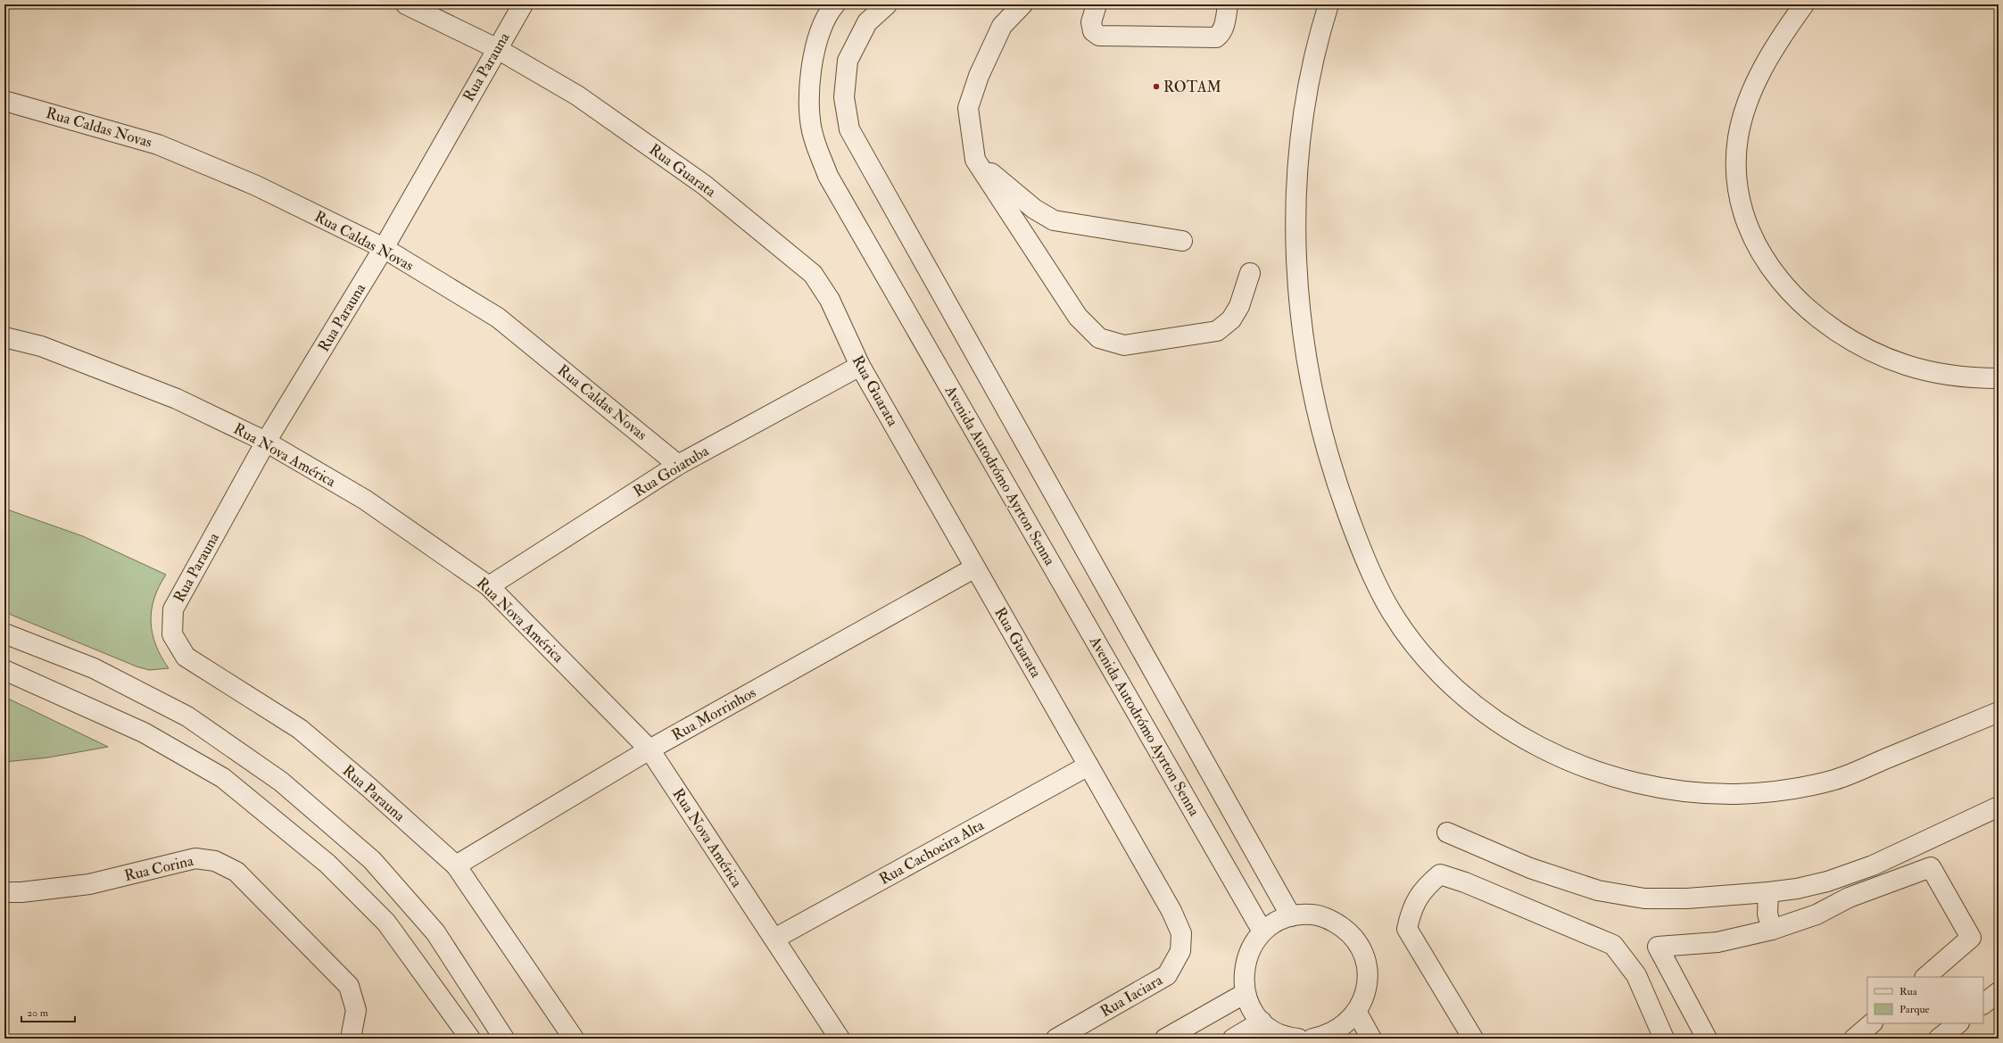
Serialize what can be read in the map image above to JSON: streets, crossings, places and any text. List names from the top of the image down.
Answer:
{
  "streets": {
    "street": [
      "Rua Parauna",
      "Rua Caldas Novas",
      "Rua Guarata",
      "Rua Nova América",
      "Rua Goiatuba",
      "Avenida Autodrómo Ayrton Senna",
      "Rua Morrinhos",
      "Rua Cachoeira Alta",
      "Rua Corina",
      "Rua Iaciara"
    ]
  },
  "crossings": [
    ["Rua Parauna", "Rua Caldas Novas"],
    ["Rua Parauna", "Rua Guarata"],
    ["Rua Parauna", "Rua Nova América"],
    ["Rua Parauna", "Rua Morrinhos"],
    ["Rua Caldas Novas", "Rua Goiatuba"],
    ["Rua Guarata", "Rua Goiatuba"],
    ["Rua Guarata", "Rua Morrinhos"],
    ["Rua Guarata", "Rua Cachoeira Alta"],
    ["Rua Guarata", "Rua Iaciara"],
    ["Rua Nova América", "Rua Goiatuba"],
    ["Rua Nova América", "Rua Morrinhos"],
    ["Rua Nova América", "Rua Cachoeira Alta"]
  ],
  "places": ["ROTAM"],
  "legend": ["Rua", "Parque"],
  "scale_bar": "20 m"
}
